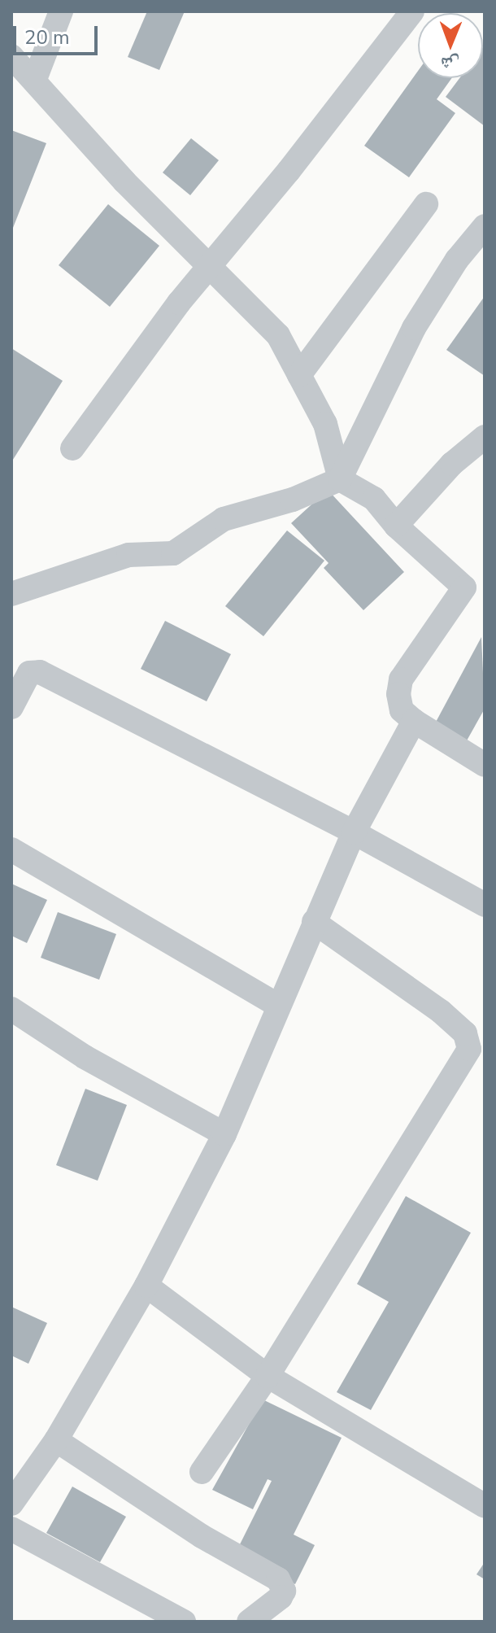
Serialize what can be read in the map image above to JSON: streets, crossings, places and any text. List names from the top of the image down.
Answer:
{
  "scale_bar": "20 m",
  "north": "bottom"
}
